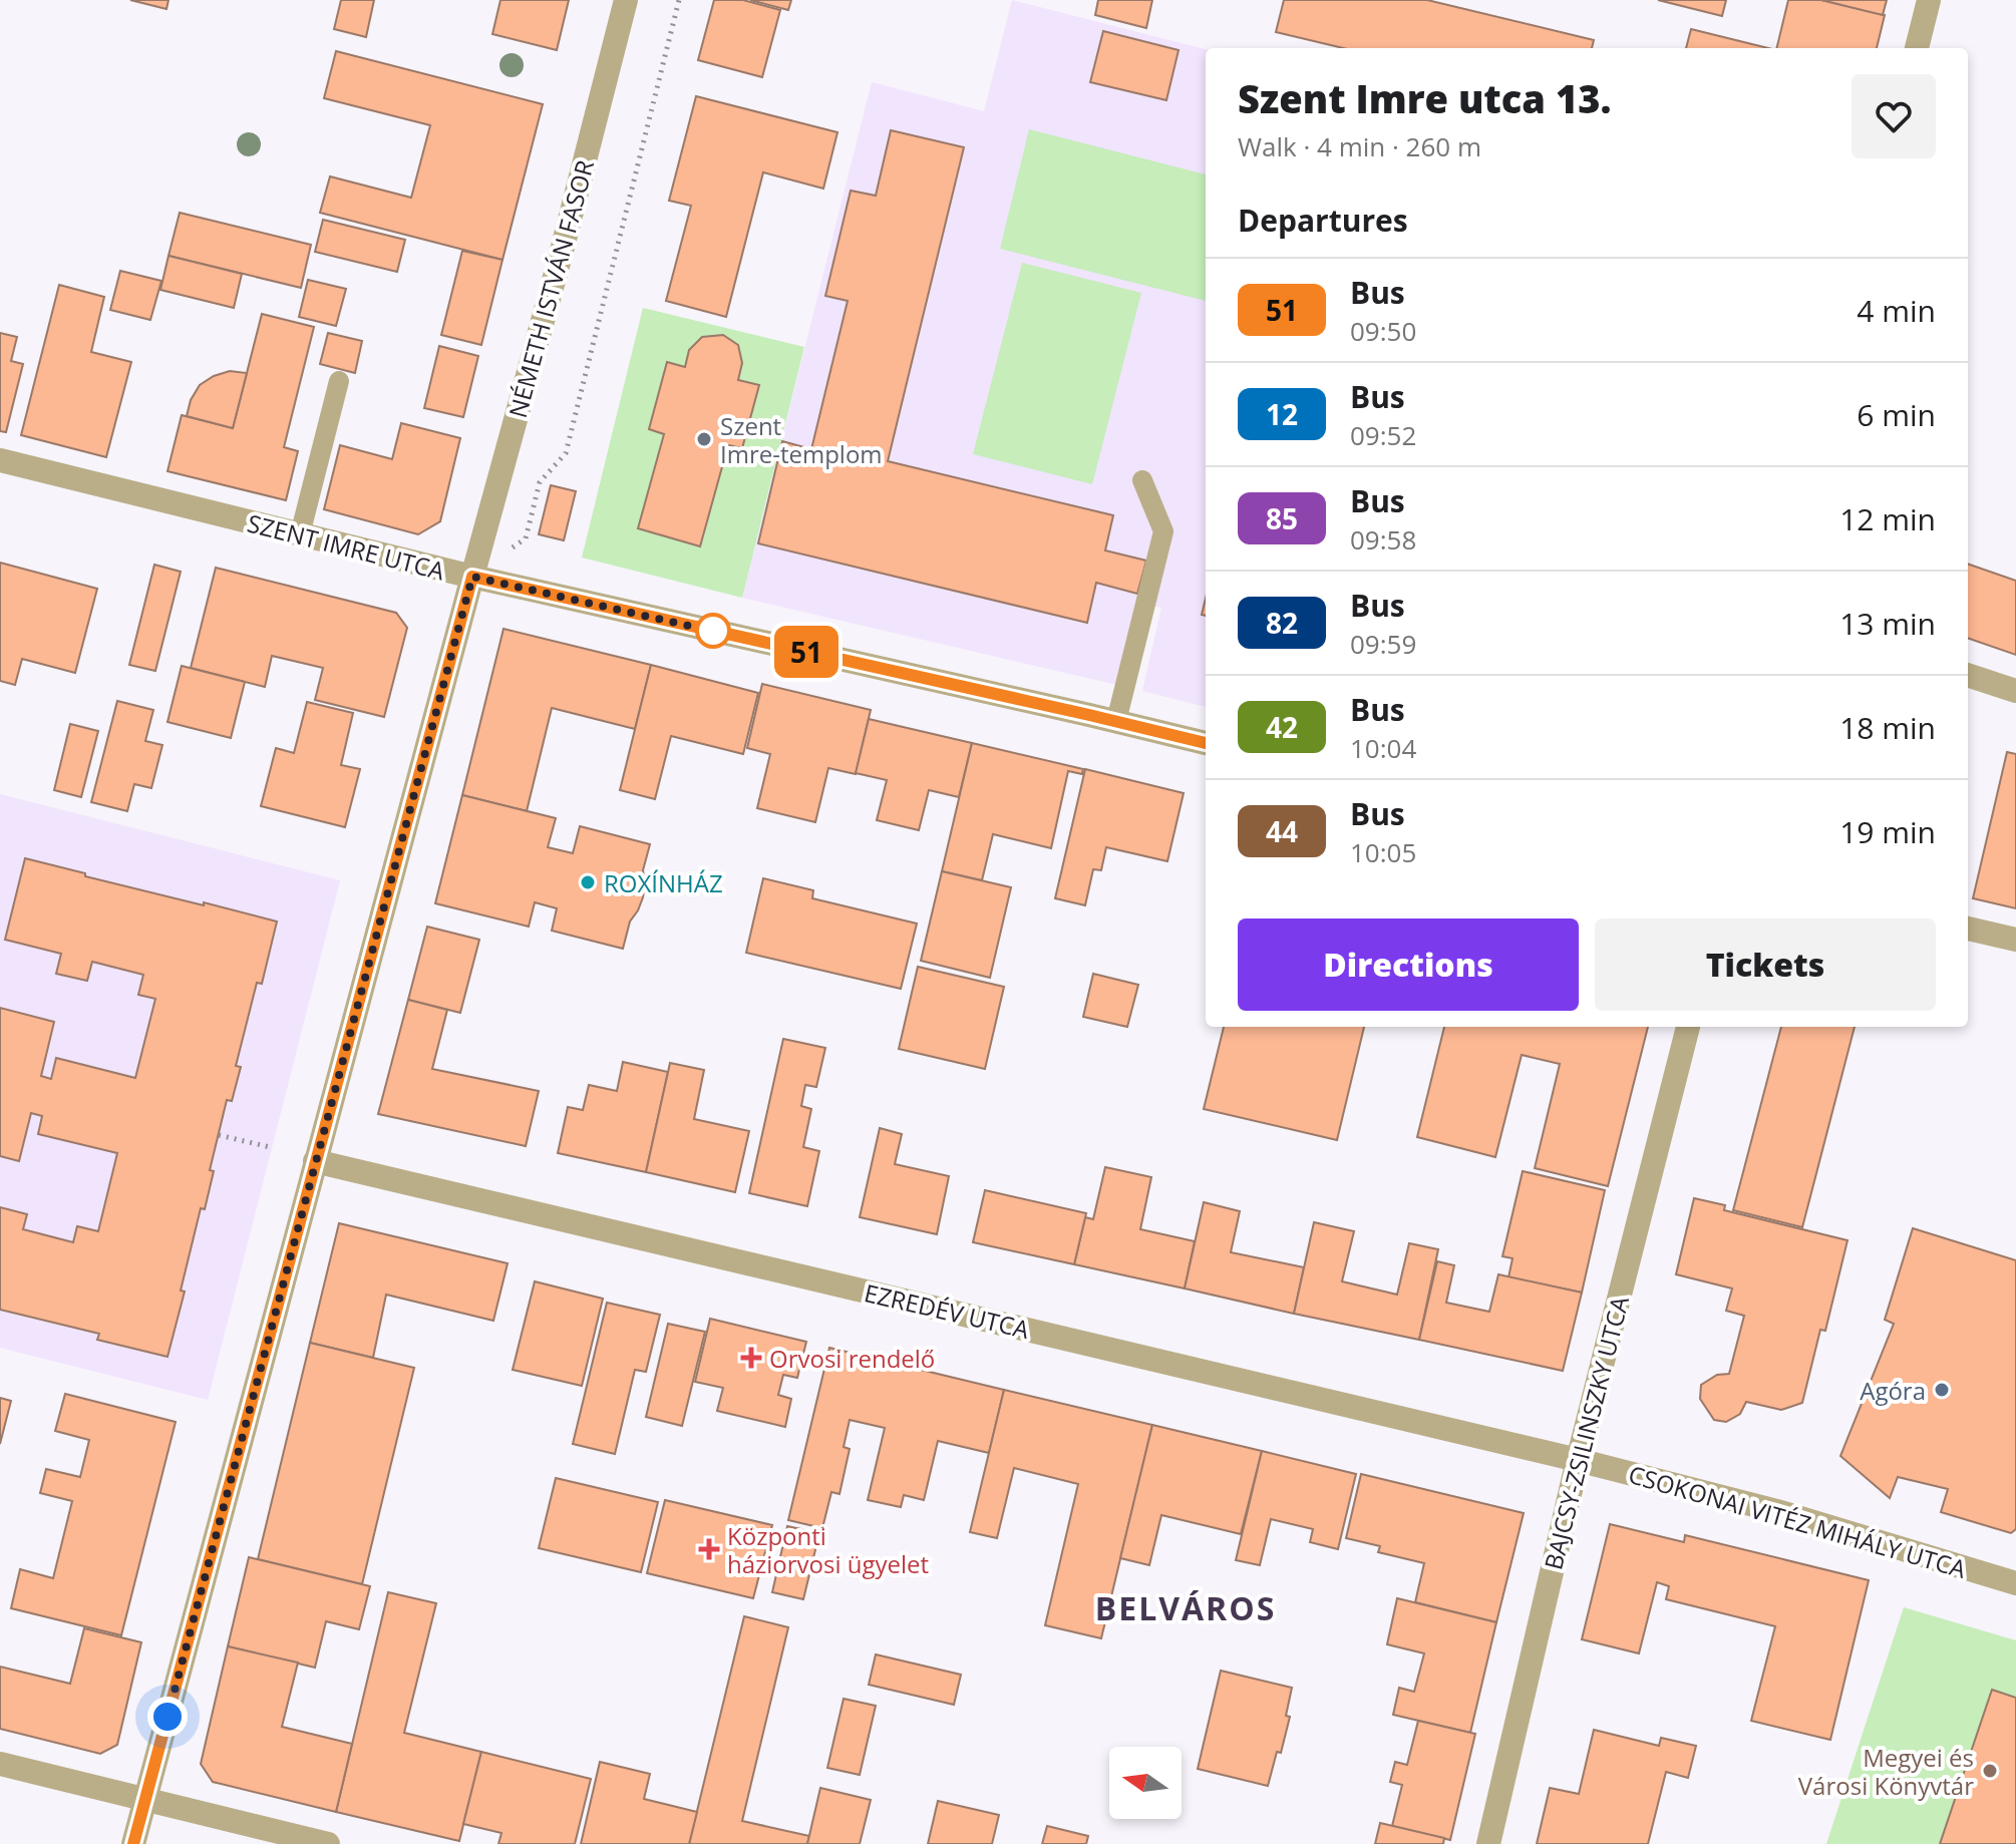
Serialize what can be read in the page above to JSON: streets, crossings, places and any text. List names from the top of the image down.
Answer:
{
  "streets": {
    "street": [
      "NÉMETH ISTVÁN FASOR",
      "SZENT IMRE UTCA",
      "EZREDÉV UTCA",
      "BAJCSY-ZSILINSZKY UTCA",
      "CSOKONAI VITÉZ MIHÁLY UTCA"
    ]
  },
  "crossings": [
    ["NÉMETH ISTVÁN FASOR", "SZENT IMRE UTCA"],
    ["NÉMETH ISTVÁN FASOR", "EZREDÉV UTCA"],
    ["EZREDÉV UTCA", "BAJCSY-ZSILINSZKY UTCA"],
    ["EZREDÉV UTCA", "CSOKONAI VITÉZ MIHÁLY UTCA"],
    ["BAJCSY-ZSILINSZKY UTCA", "CSOKONAI VITÉZ MIHÁLY UTCA"]
  ],
  "districts": ["BELVÁROS"],
  "places": {
    "other": [
      "Szent Imre-templom",
      "ROXÍNHÁZ",
      "Agóra",
      "Megyei és Városi Könyvtár"
    ],
    "health": ["Orvosi rendelő", "Központi háziorvosi ügyelet"]
  },
  "lines": ["bus line 51"],
  "north": "left",
  "page": {
    "on_map": "51",
    "heading": [
      ["Szent Imre utca 13.", "Walk · 4 min · 260 m"],
      "Departures"
    ],
    "list": [
      {
        "mark": "51",
        "name": "Bus",
        "note": "09:50",
        "value": "4 min"
      },
      {
        "mark": "12",
        "name": "Bus",
        "note": "09:52",
        "value": "6 min"
      },
      {
        "mark": "85",
        "name": "Bus",
        "note": "09:58",
        "value": "12 min"
      },
      {
        "mark": "82",
        "name": "Bus",
        "note": "09:59",
        "value": "13 min"
      },
      {
        "mark": "42",
        "name": "Bus",
        "note": "10:04",
        "value": "18 min"
      },
      {
        "mark": "44",
        "name": "Bus",
        "note": "10:05",
        "value": "19 min"
      }
    ],
    "buttons": ["Directions", "Tickets"]
  }
}
